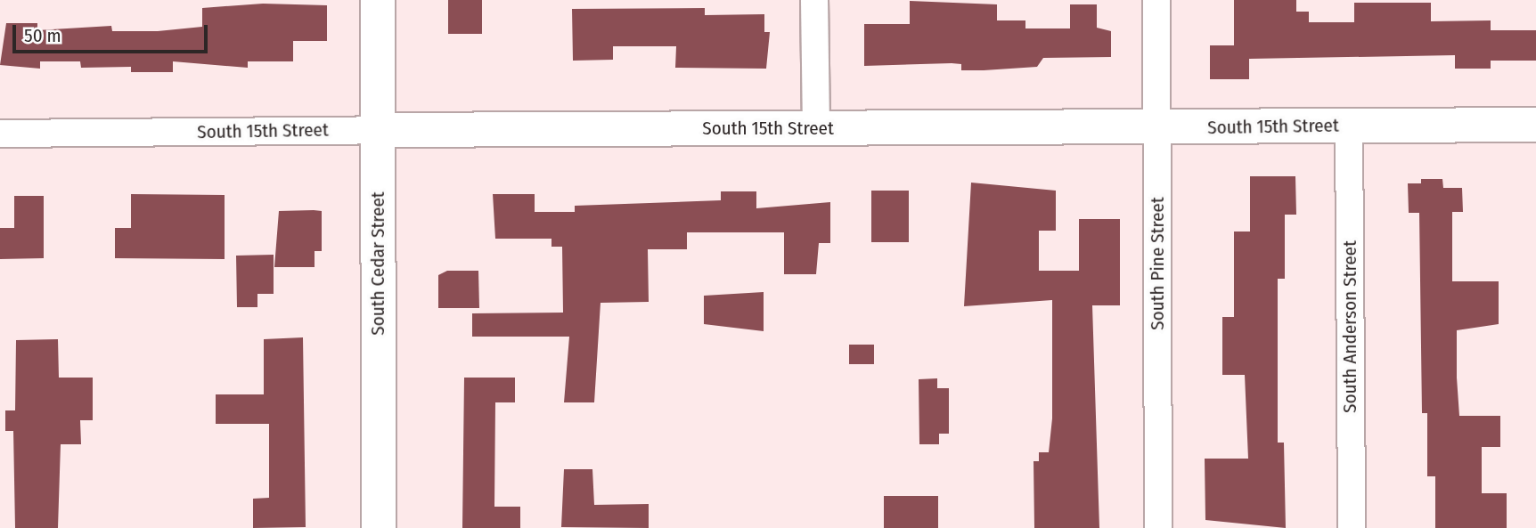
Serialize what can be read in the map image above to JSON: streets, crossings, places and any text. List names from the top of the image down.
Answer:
{
  "streets": {
    "street": [
      "South 15th Street",
      "South Cedar Street",
      "South Pine Street",
      "South Anderson Street"
    ]
  },
  "crossings": [
    ["South 15th Street", "South Cedar Street"],
    ["South 15th Street", "South Pine Street"],
    ["South 15th Street", "South Anderson Street"]
  ],
  "scale_bar": "50 m"
}
